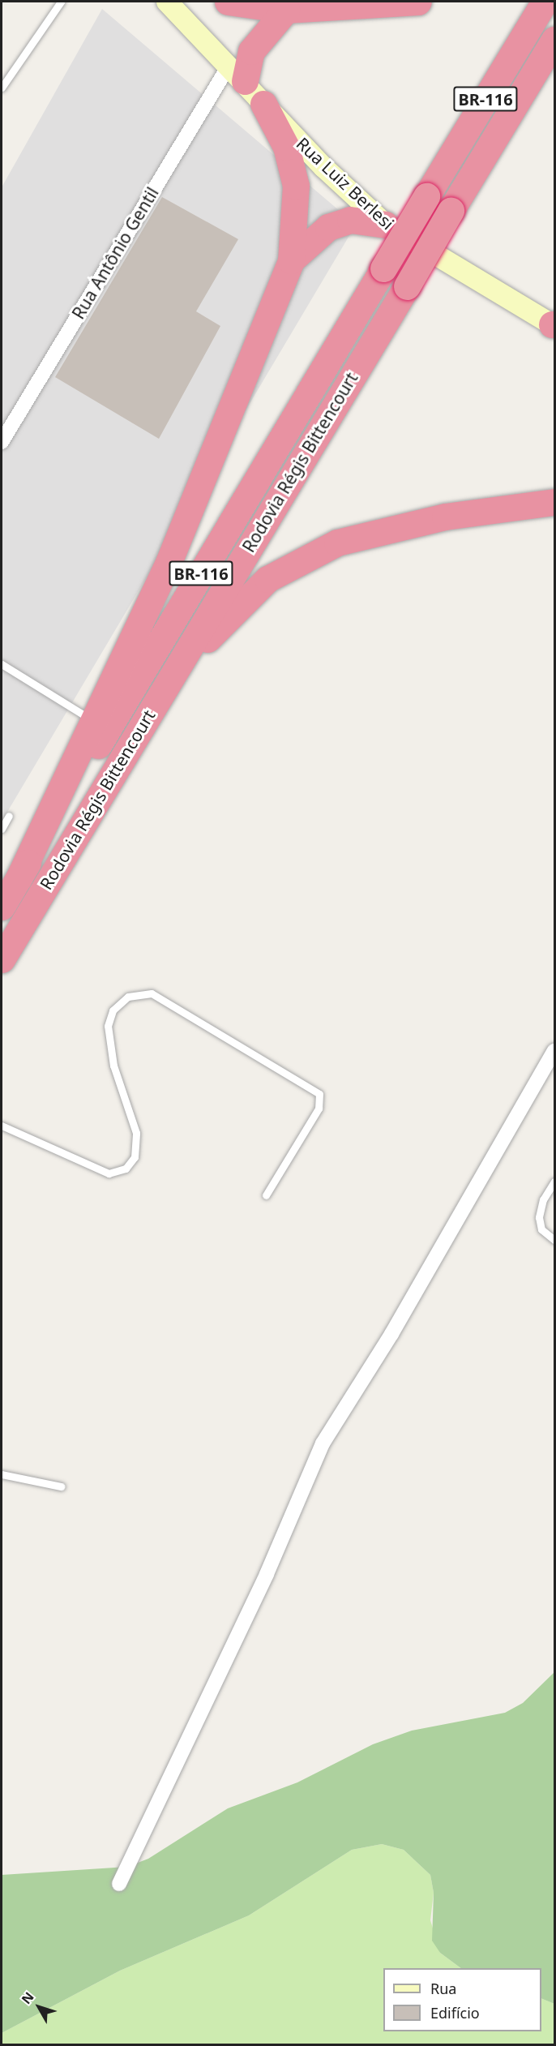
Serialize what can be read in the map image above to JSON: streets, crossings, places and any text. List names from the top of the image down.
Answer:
{
  "streets": {
    "highway": ["BR-116", "Rodovia Régis Bittencourt"],
    "street": ["Rua Luiz Berlesi", "Rua Antônio Gentil"]
  },
  "crossings": [
    ["Rua Luiz Berlesi", "Rua Antônio Gentil"]
  ],
  "legend": ["Rua", "Edifício"],
  "north": "top left"
}
